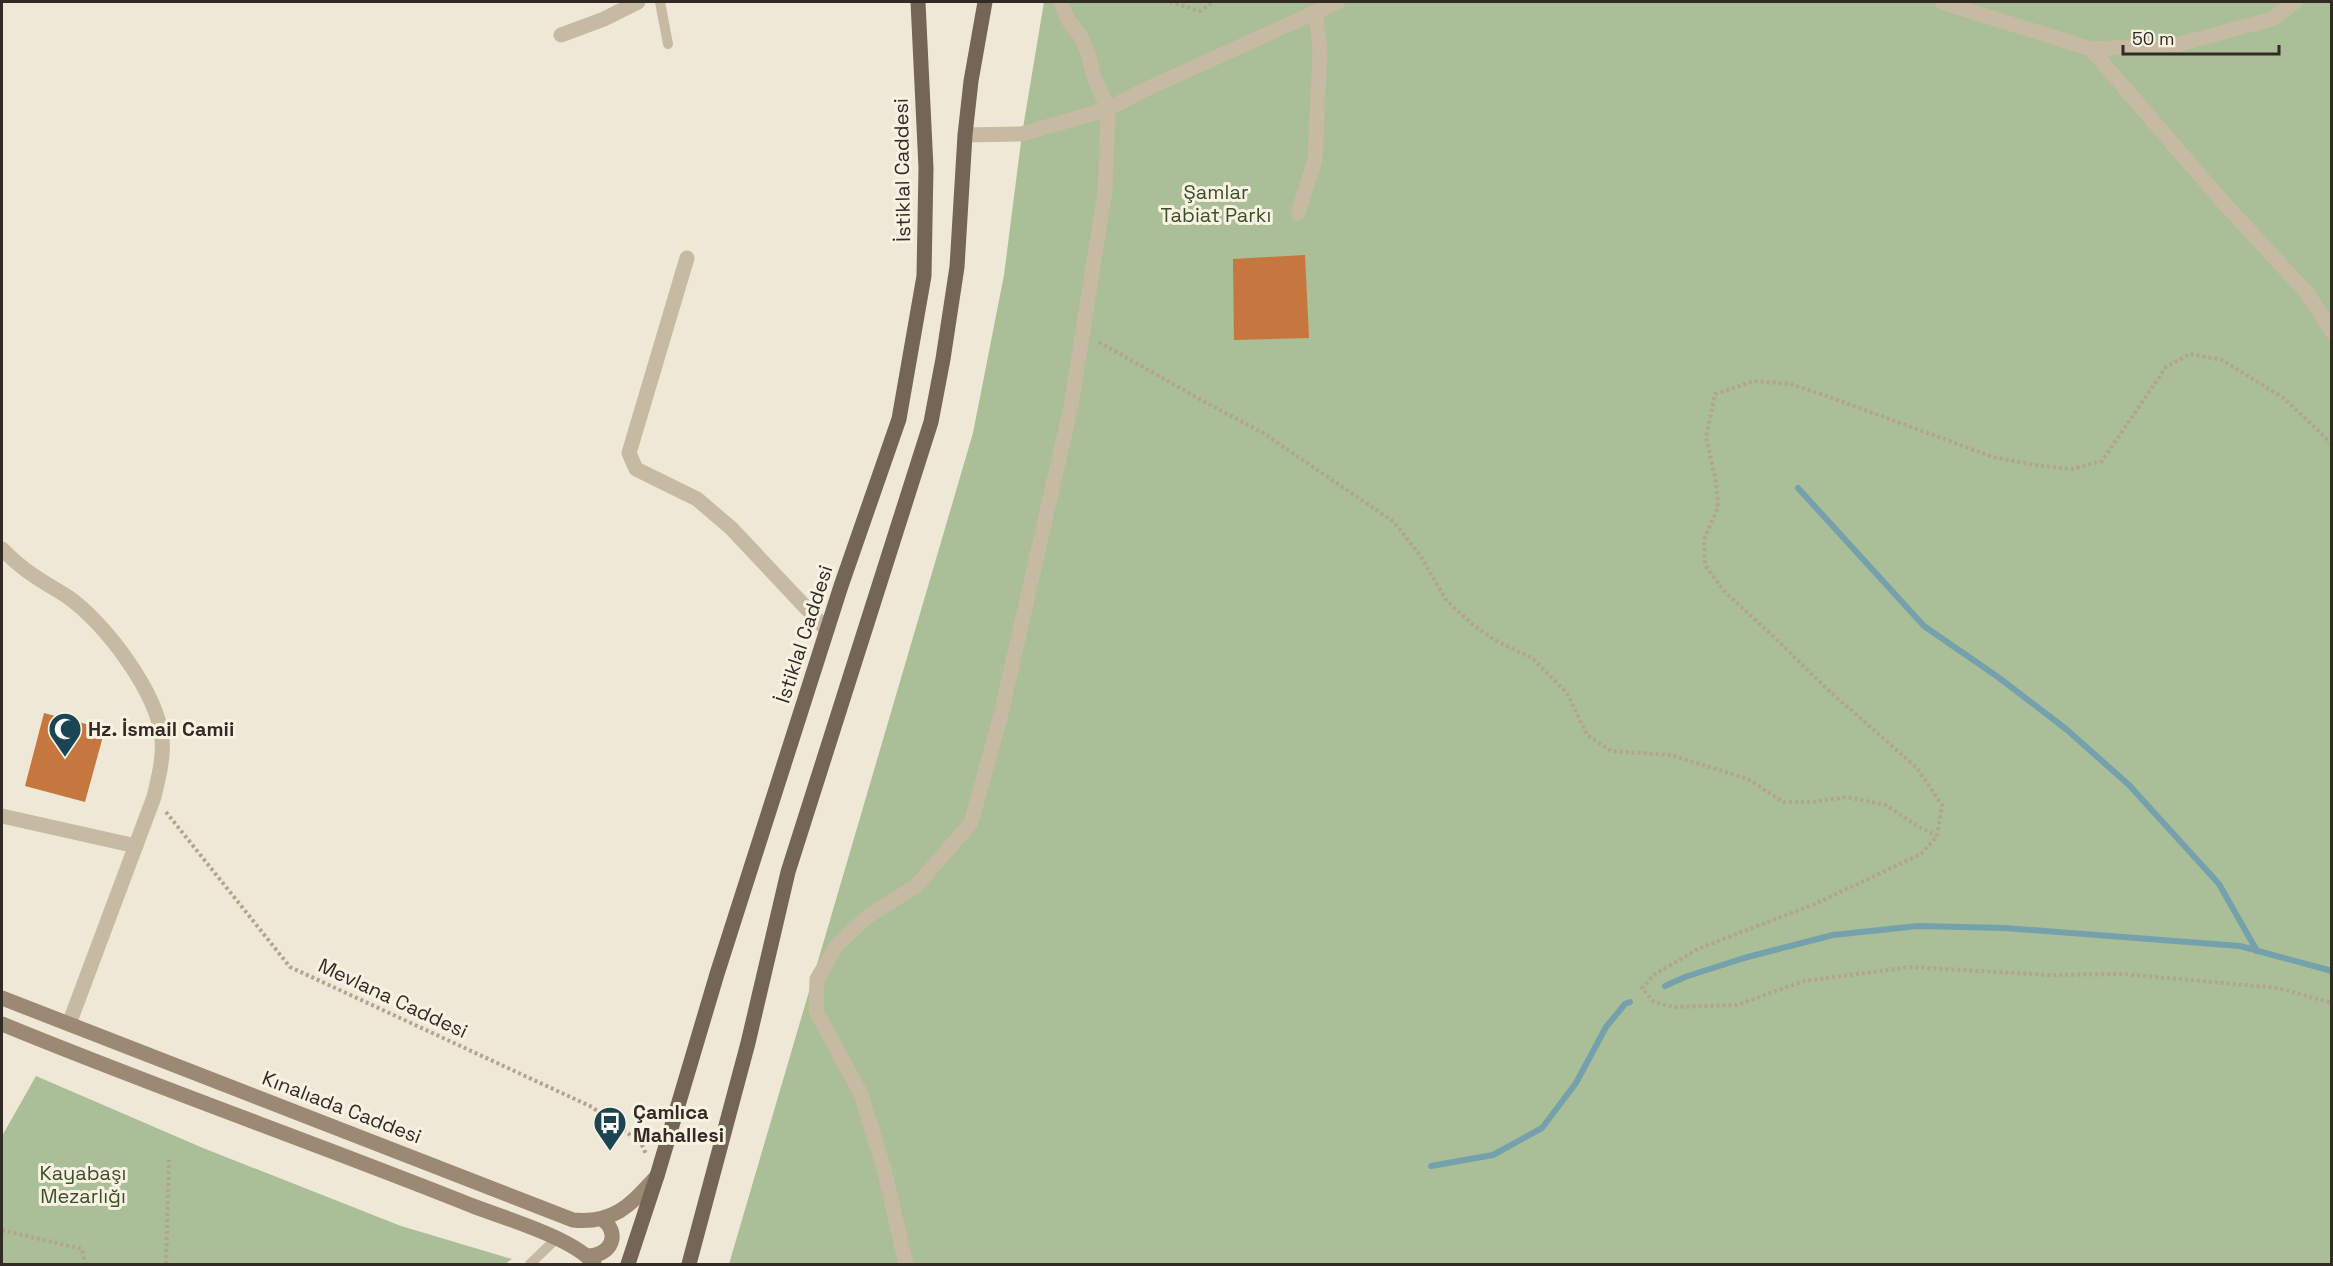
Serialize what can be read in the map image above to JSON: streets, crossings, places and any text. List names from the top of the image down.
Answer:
{
  "streets": {
    "main road": ["İstiklal Caddesi", "Kınalıada Caddesi"],
    "path": ["Mevlana Caddesi"]
  },
  "crossings": [
    ["İstiklal Caddesi", "Mevlana Caddesi"],
    ["İstiklal Caddesi", "Kınalıada Caddesi"],
    ["Mevlana Caddesi", "Kınalıada Caddesi"]
  ],
  "parks": ["Şamlar Tabiat Parkı", "Kayabaşı Mezarlığı"],
  "places": {
    "mosque": ["Hz. İsmail Camii"],
    "bus stop": ["Çamlıca Mahallesi"]
  },
  "scale_bar": "50 m"
}
